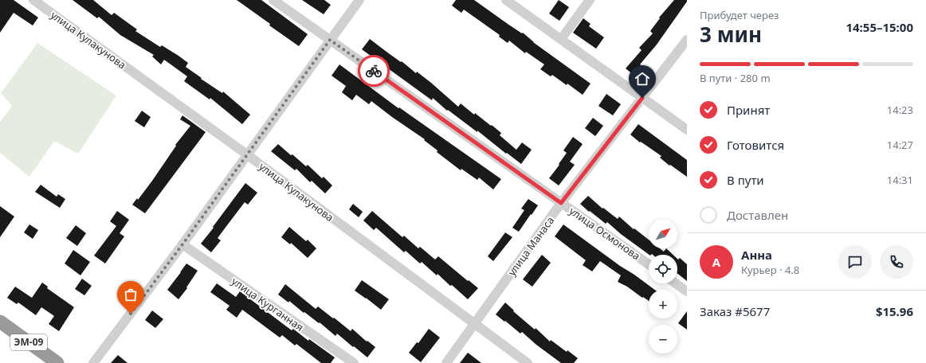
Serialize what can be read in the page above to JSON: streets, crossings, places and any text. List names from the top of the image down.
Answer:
{
  "streets": {
    "highway": ["ЭМ-09"],
    "street": [
      "улица Кулакунова",
      "улица Осмонова",
      "улица Манаса",
      "улица Курганная"
    ]
  },
  "crossings": [
    ["улица Кулакунова", "улица Манаса"],
    ["улица Осмонова", "улица Манаса"]
  ],
  "north": "top right",
  "page": {
    "heading": ["3 мин", "Прибудет через", "14:55–15:00"],
    "panel": [
      "Анна",
      "Курьер · 4.8",
      "Заказ #5677",
      "$15.96"
    ],
    "bar": "В пути · 280 m",
    "list": [
      ["Принят", "14:23"],
      ["Готовится", "14:27"],
      ["В пути", "14:31"],
      "Доставлен"
    ],
    "map_buttons": ["+", "−"],
    "round": "А"
  }
}
